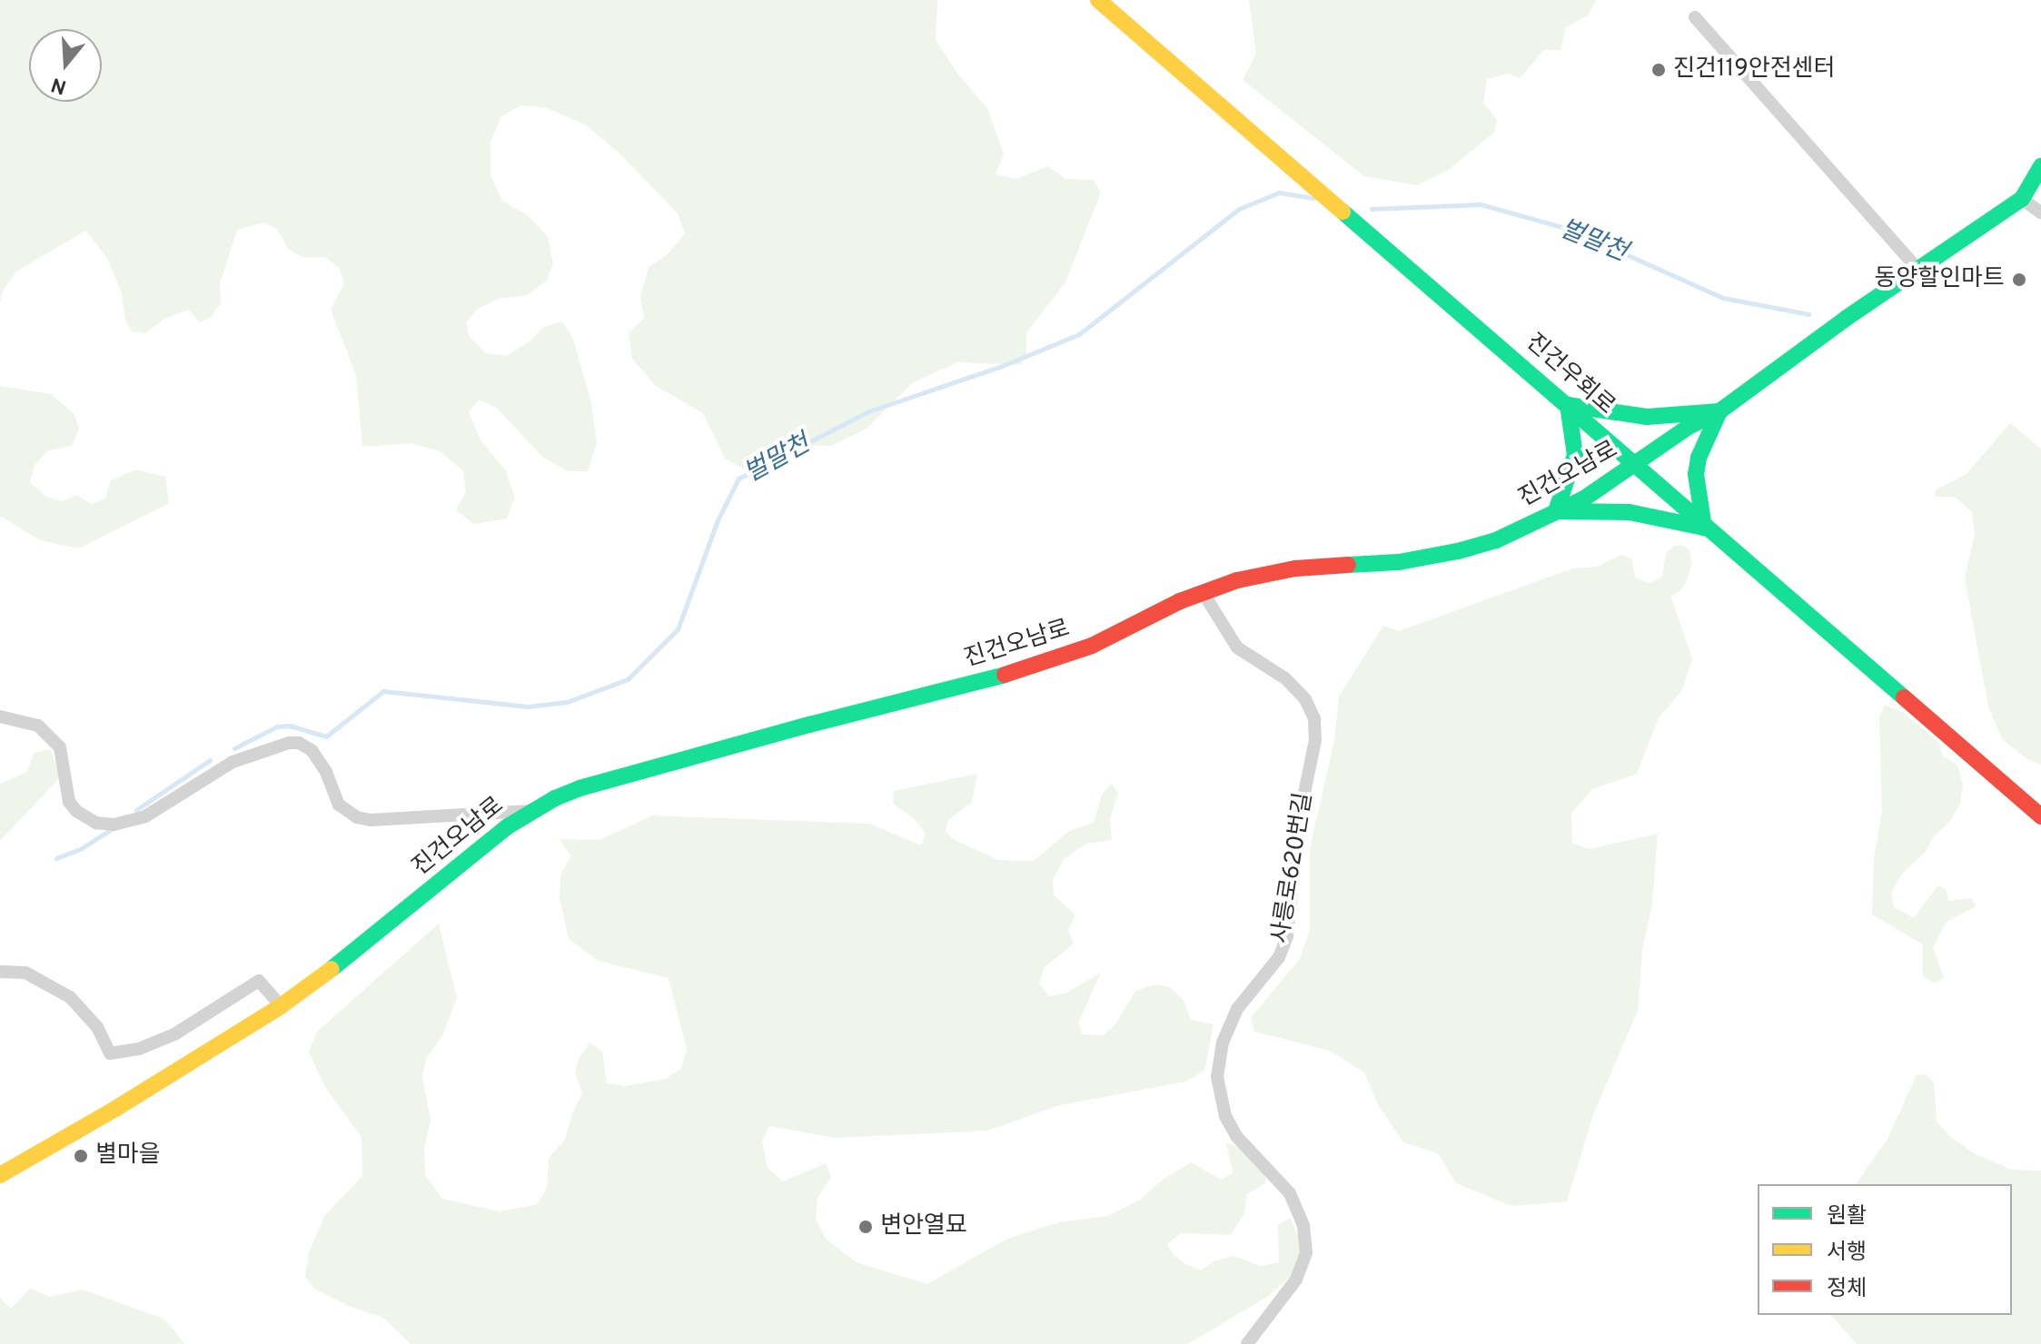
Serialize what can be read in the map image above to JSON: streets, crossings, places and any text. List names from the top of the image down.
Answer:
{
  "streets": {
    "main road": ["진건우회로", "진건오남로"],
    "street": ["사릉로620번길"]
  },
  "crossings": [
    ["진건우회로", "진건오남로"],
    ["진건오남로", "사릉로620번길"]
  ],
  "water": ["벌말천"],
  "places": [
    "진건119안전센터",
    "동양할인마트",
    "별마을",
    "변안열묘"
  ],
  "legend": ["원활", "서행", "정체"],
  "north": "bottom"
}
